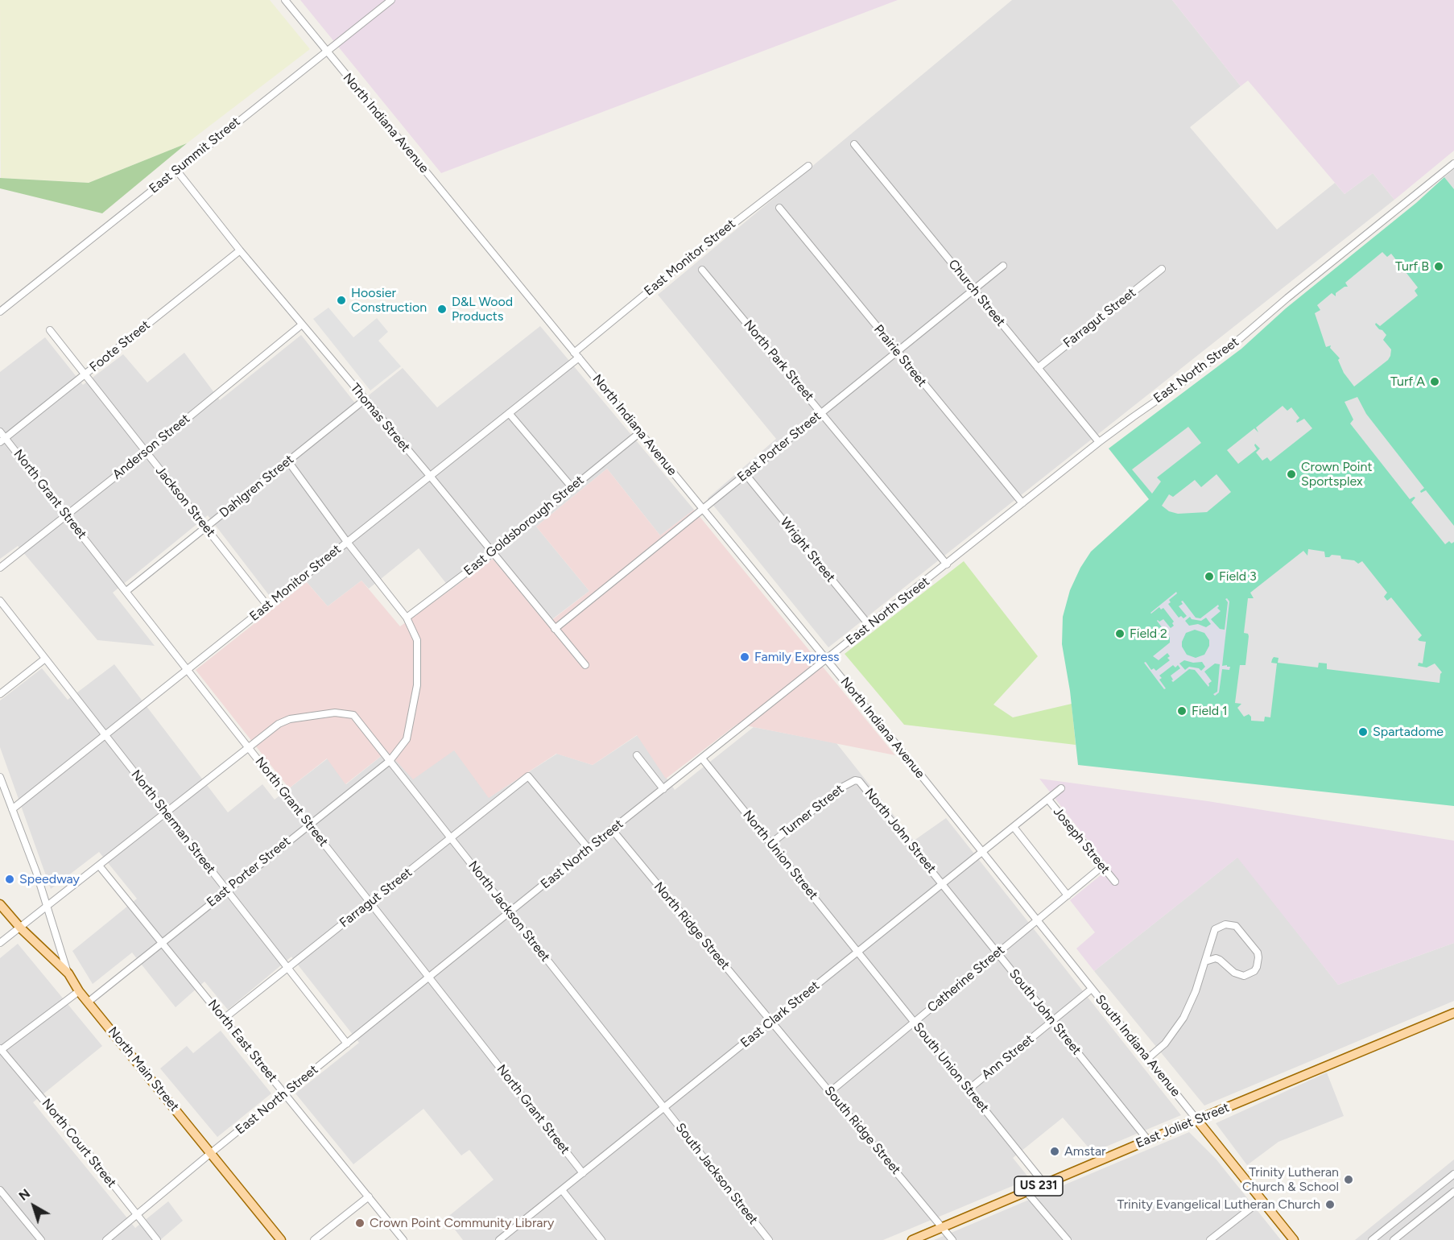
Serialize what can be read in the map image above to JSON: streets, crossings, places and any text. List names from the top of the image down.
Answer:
{
  "streets": {
    "main road": [
      "South Indiana Avenue",
      "North Main Street",
      "East Joliet Street",
      "US 231"
    ],
    "street": [
      "North Indiana Avenue",
      "East Summit Street",
      "East Monitor Street",
      "Church Street",
      "Farragut Street",
      "Foote Street",
      "Prairie Street",
      "North Park Street",
      "East North Street",
      "Thomas Street",
      "Anderson Street",
      "East Porter Street",
      "Dahlgren Street",
      "North Grant Street",
      "Jackson Street",
      "East Goldsborough Street",
      "Wright Street",
      "Turner Street",
      "North Sherman Street",
      "North John Street",
      "Joseph Street",
      "North Union Street",
      "North Jackson Street",
      "North Ridge Street",
      "Catherine Street",
      "South John Street",
      "East Clark Street",
      "North East Street",
      "Ann Street",
      "South Union Street",
      "South Ridge Street",
      "North Court Street",
      "South Jackson Street"
    ]
  },
  "crossings": [
    ["North Indiana Avenue", "East Summit Street"],
    ["North Indiana Avenue", "East Monitor Street"],
    ["North Indiana Avenue", "East North Street"],
    ["North Indiana Avenue", "East Porter Street"],
    ["North Indiana Avenue", "East Goldsborough Street"],
    ["North Indiana Avenue", "East Clark Street"],
    ["North Indiana Avenue", "South Indiana Avenue"],
    ["East Summit Street", "Thomas Street"],
    ["East Monitor Street", "Thomas Street"],
    ["East Monitor Street", "North Grant Street"],
    ["East Monitor Street", "Jackson Street"],
    ["East Monitor Street", "North Sherman Street"],
    ["Church Street", "Farragut Street"],
    ["Church Street", "East North Street"],
    ["Church Street", "East Porter Street"],
    ["Farragut Street", "East North Street"],
    ["Farragut Street", "North Grant Street"],
    ["Farragut Street", "North Sherman Street"],
    ["Farragut Street", "North Jackson Street"],
    ["Farragut Street", "North East Street"],
    ["Foote Street", "Thomas Street"],
    ["Foote Street", "North Grant Street"],
    ["Foote Street", "Jackson Street"],
    ["Prairie Street", "East North Street"],
    ["Prairie Street", "East Porter Street"],
    ["North Park Street", "East North Street"],
    ["North Park Street", "East Porter Street"],
    ["East North Street", "North Grant Street"],
    ["East North Street", "Wright Street"],
    ["East North Street", "North Sherman Street"],
    ["East North Street", "North Union Street"],
    ["East North Street", "North Jackson Street"],
    ["East North Street", "North Ridge Street"],
    ["East North Street", "North East Street"],
    ["East North Street", "North Main Street"],
    ["East North Street", "North Court Street"],
    ["Thomas Street", "Anderson Street"],
    ["Thomas Street", "East Porter Street"],
    ["Thomas Street", "Dahlgren Street"],
    ["Thomas Street", "East Goldsborough Street"],
    ["Anderson Street", "North Grant Street"],
    ["Anderson Street", "Jackson Street"],
    ["East Porter Street", "North Grant Street"],
    ["East Porter Street", "East Goldsborough Street"],
    ["East Porter Street", "Wright Street"],
    ["East Porter Street", "North Sherman Street"],
    ["East Porter Street", "North Jackson Street"],
    ["East Porter Street", "North East Street"],
    ["East Porter Street", "North Main Street"],
    ["Dahlgren Street", "North Grant Street"],
    ["Dahlgren Street", "Jackson Street"],
    ["North Grant Street", "North Jackson Street"],
    ["North Grant Street", "East Clark Street"],
    ["Turner Street", "North John Street"],
    ["Turner Street", "North Union Street"],
    ["North John Street", "South John Street"],
    ["North John Street", "East Clark Street"],
    ["Joseph Street", "Catherine Street"],
    ["Joseph Street", "East Clark Street"],
    ["North Union Street", "East Clark Street"],
    ["North Union Street", "South Union Street"],
    ["North Jackson Street", "East Clark Street"],
    ["North Jackson Street", "South Jackson Street"],
    ["North Ridge Street", "East Clark Street"],
    ["North Ridge Street", "South Ridge Street"],
    ["Catherine Street", "South John Street"],
    ["Catherine Street", "South Indiana Avenue"],
    ["Catherine Street", "South Union Street"],
    ["Catherine Street", "South Ridge Street"],
    ["South John Street", "East Clark Street"],
    ["South John Street", "Ann Street"],
    ["South John Street", "East Joliet Street"],
    ["East Clark Street", "South Indiana Avenue"],
    ["East Clark Street", "South Union Street"],
    ["East Clark Street", "South Ridge Street"],
    ["East Clark Street", "South Jackson Street"],
    ["South Indiana Avenue", "Ann Street"],
    ["South Indiana Avenue", "East Joliet Street"],
    ["Ann Street", "South Union Street"],
    ["South Union Street", "East Joliet Street"],
    ["East Joliet Street", "South Ridge Street"]
  ],
  "places": [
    "Turf B",
    "Hoosier Construction",
    "D&L Wood Products",
    "Turf A",
    "Crown Point Sportsplex",
    "Field 3",
    "Field 2",
    "Family Express",
    "Field 1",
    "Spartadome",
    "Speedway",
    "Amstar",
    "Trinity Lutheran Church & School",
    "Trinity Evangelical Lutheran Church",
    "Crown Point Community Library"
  ],
  "north": "top left"
}
